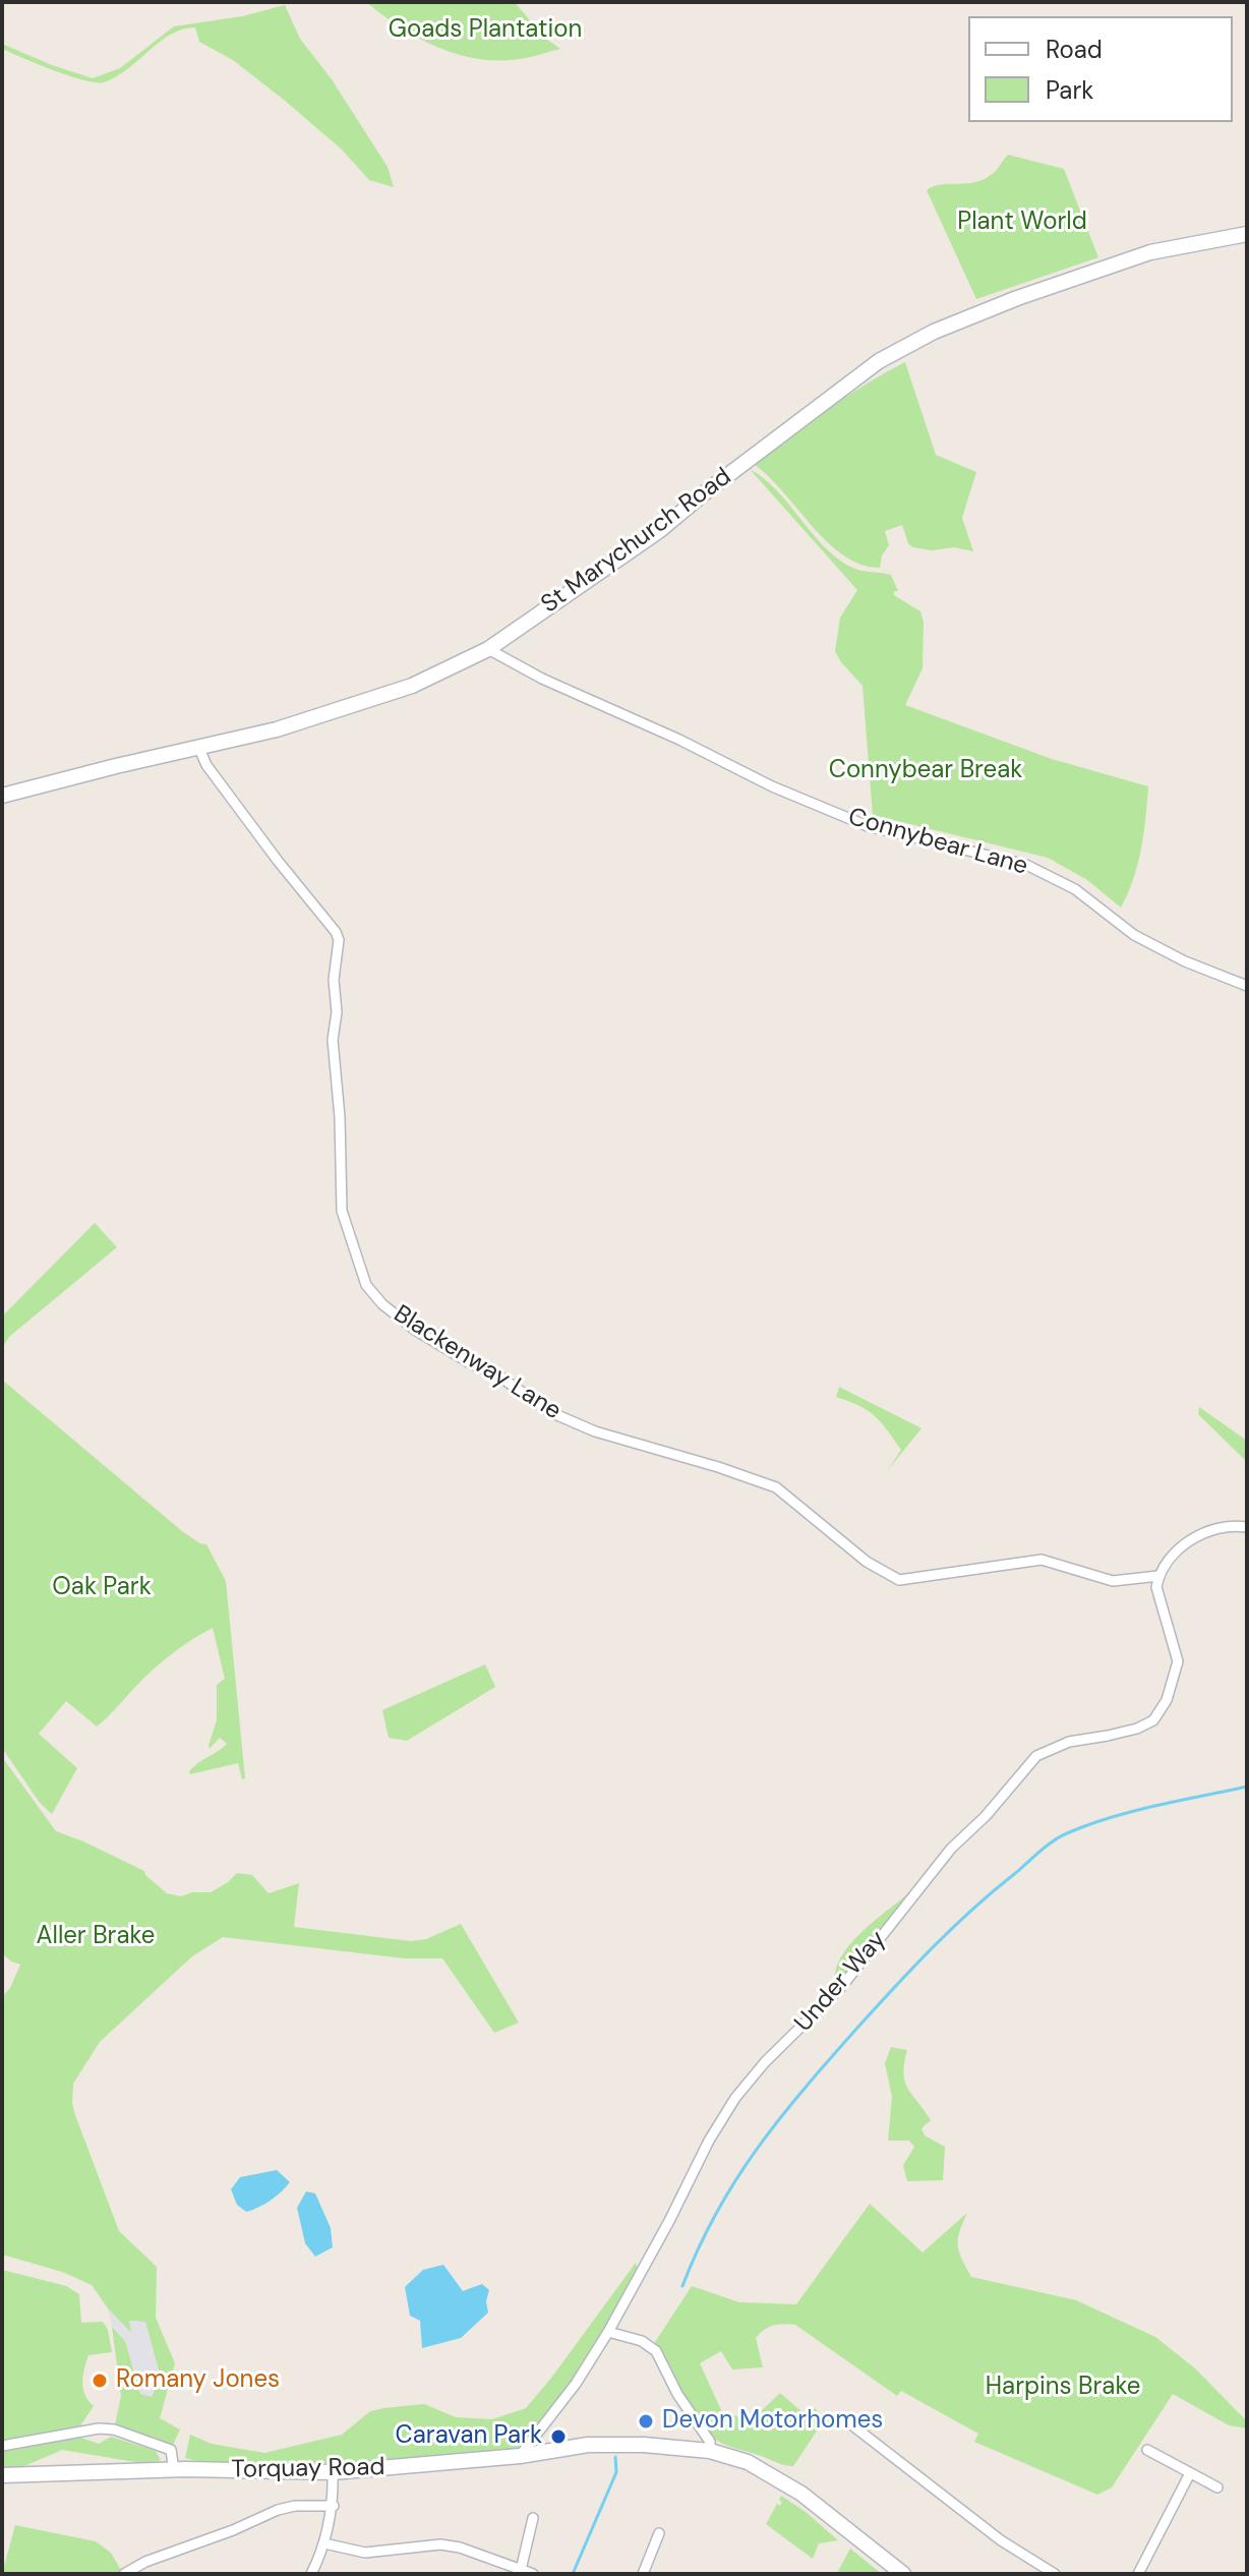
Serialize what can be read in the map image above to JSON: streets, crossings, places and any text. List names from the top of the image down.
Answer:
{
  "streets": {
    "street": [
      "St Marychurch Road",
      "Connybear Lane",
      "Blackenway Lane",
      "Under Way",
      "Torquay Road"
    ]
  },
  "crossings": [
    ["St Marychurch Road", "Connybear Lane"],
    ["St Marychurch Road", "Blackenway Lane"],
    ["Blackenway Lane", "Under Way"],
    ["Under Way", "Torquay Road"]
  ],
  "parks": [
    "Goads Plantation",
    "Plant World",
    "Connybear Break",
    "Oak Park",
    "Aller Brake",
    "Harpins Brake"
  ],
  "places": ["Romany Jones", "Devon Motorhomes", "Caravan Park"],
  "legend": ["Road", "Park"]
}
